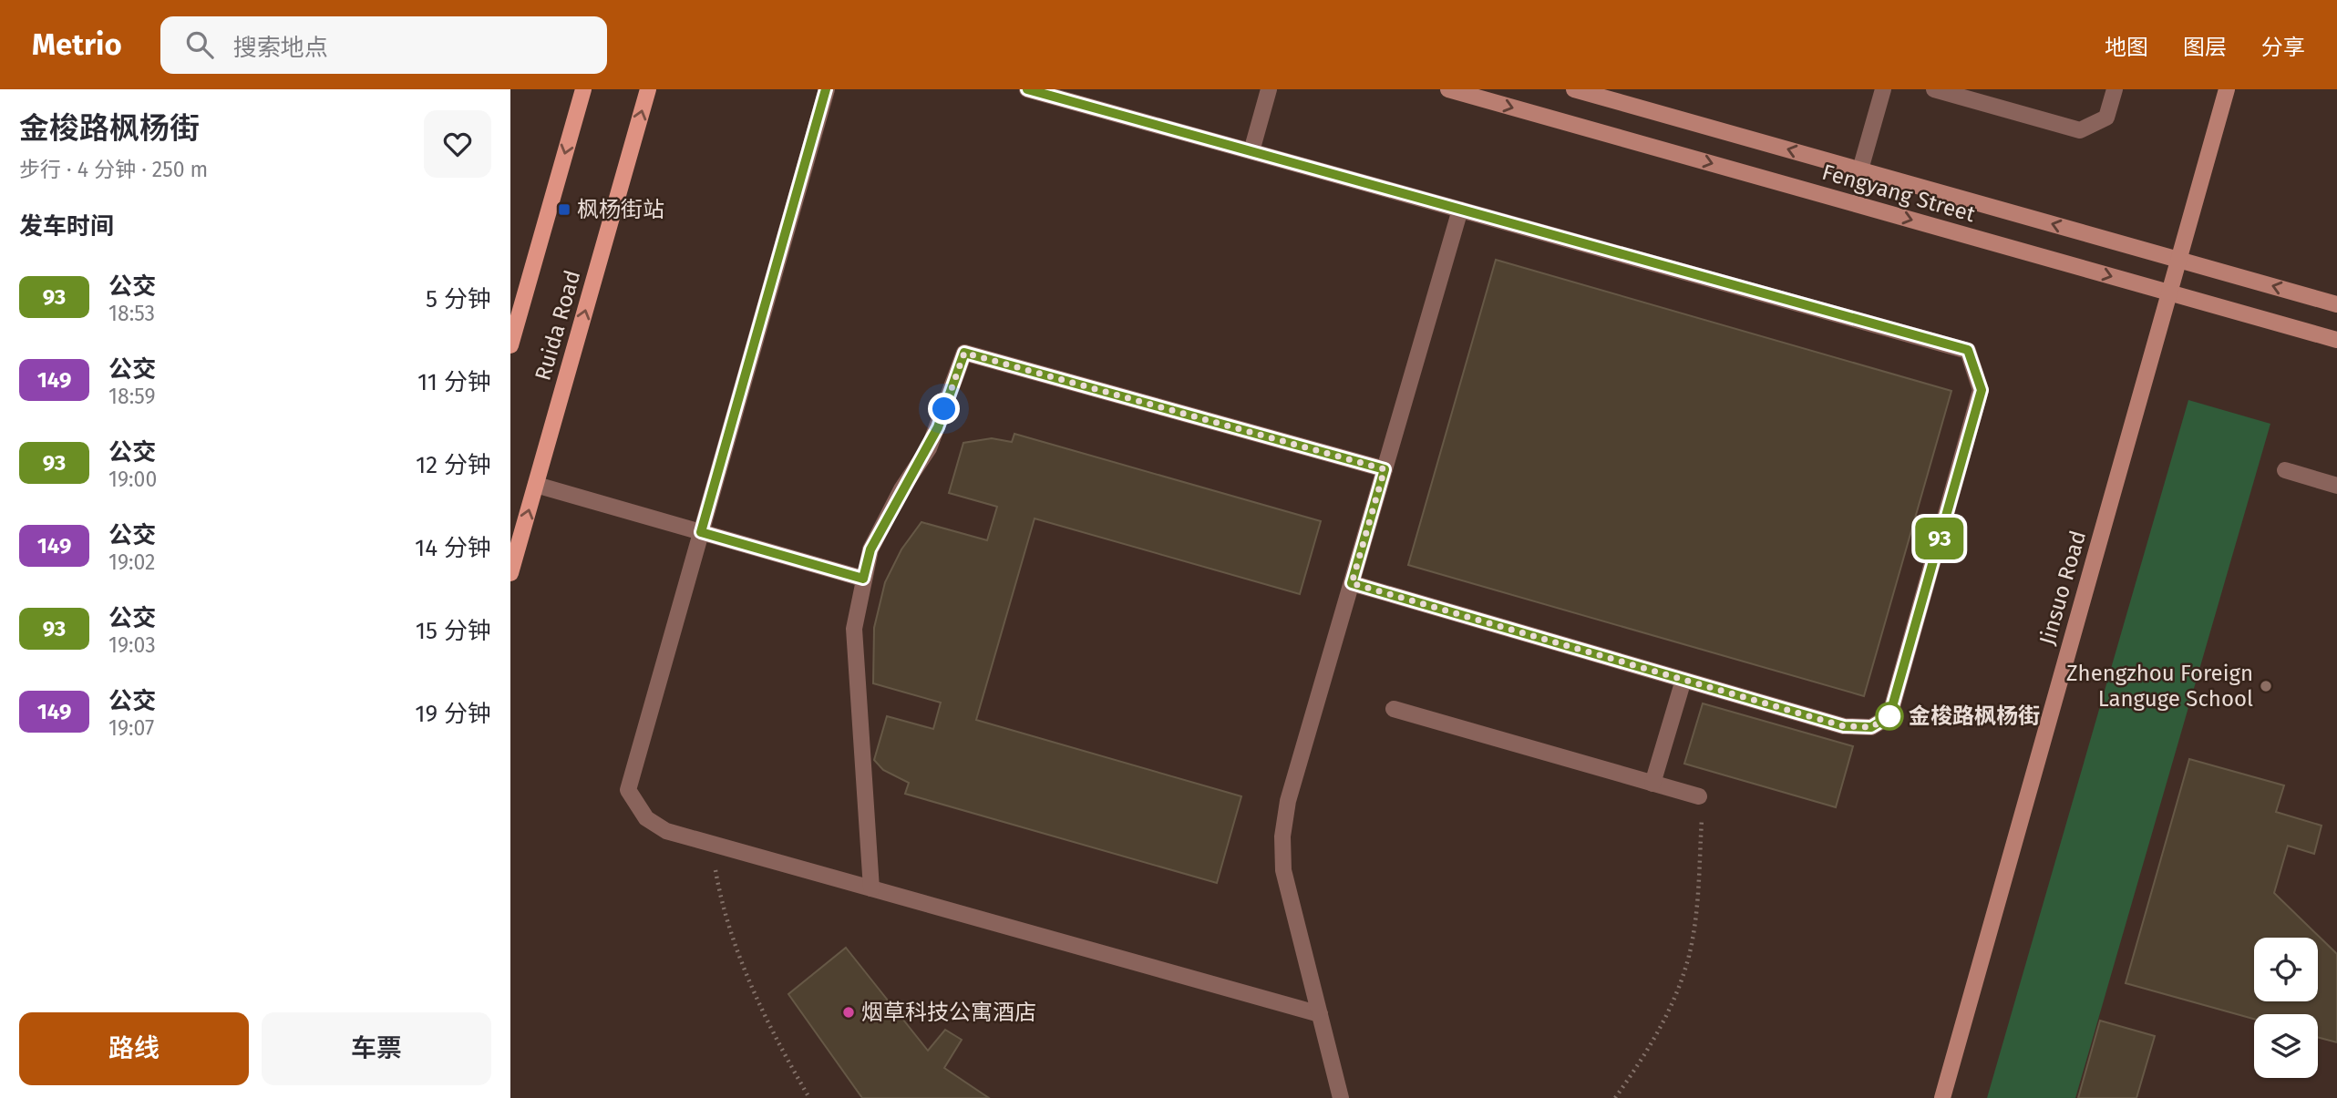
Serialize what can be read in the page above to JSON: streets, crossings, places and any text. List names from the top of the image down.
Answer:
{
  "streets": {
    "main road": ["Ruida Road"],
    "street": ["Fengyang Street", "Jinsuo Road"]
  },
  "crossings": [
    ["Fengyang Street", "Jinsuo Road"]
  ],
  "places": {
    "transit": ["枫杨街站"],
    "other": ["Zhengzhou Foreign Languge School", "金梭路枫杨街", "烟草科技公寓酒店"]
  },
  "lines": ["bus line 93"],
  "page": {
    "header": "Metrio",
    "search": "搜索地点",
    "nav": ["地图", "图层", "分享"],
    "heading": [
      ["金梭路枫杨街", "步行 · 4 分钟 · 250 m"],
      "发车时间"
    ],
    "on_map": "93",
    "list": [
      {
        "mark": "93",
        "name": "公交",
        "note": "18:53",
        "value": "5 分钟"
      },
      {
        "mark": "149",
        "name": "公交",
        "note": "18:59",
        "value": "11 分钟"
      },
      {
        "mark": "93",
        "name": "公交",
        "note": "19:00",
        "value": "12 分钟"
      },
      {
        "mark": "149",
        "name": "公交",
        "note": "19:02",
        "value": "14 分钟"
      },
      {
        "mark": "93",
        "name": "公交",
        "note": "19:03",
        "value": "15 分钟"
      },
      {
        "mark": "149",
        "name": "公交",
        "note": "19:07",
        "value": "19 分钟"
      }
    ],
    "buttons": ["路线", "车票"]
  }
}
